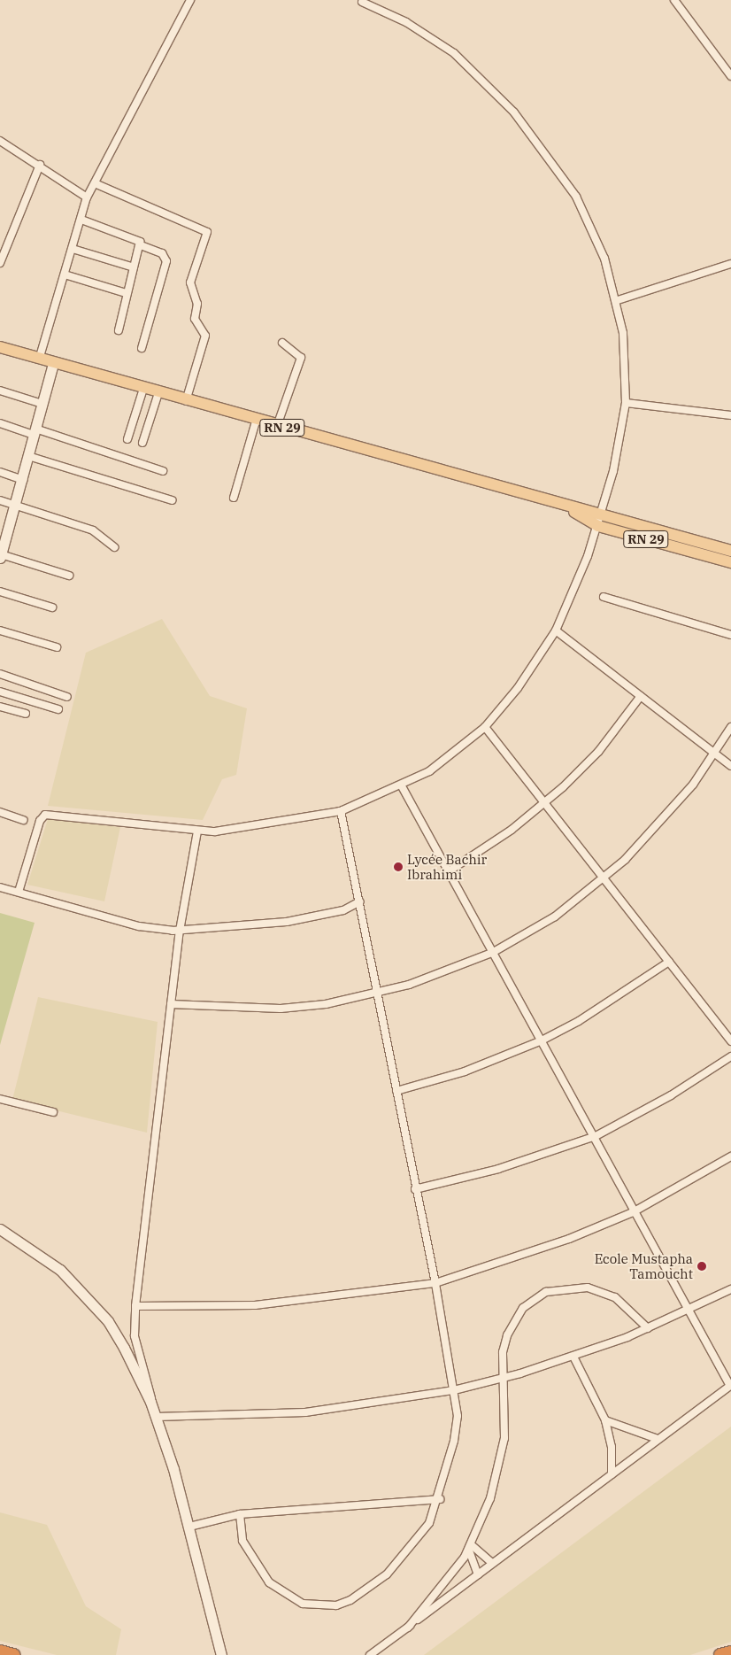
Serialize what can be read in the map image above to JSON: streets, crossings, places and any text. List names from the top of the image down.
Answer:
{
  "streets": {
    "main road": ["RN 29"]
  },
  "places": ["Lycée Bachir Ibrahimi", "Ecole Mustapha Tamoucht"]
}
